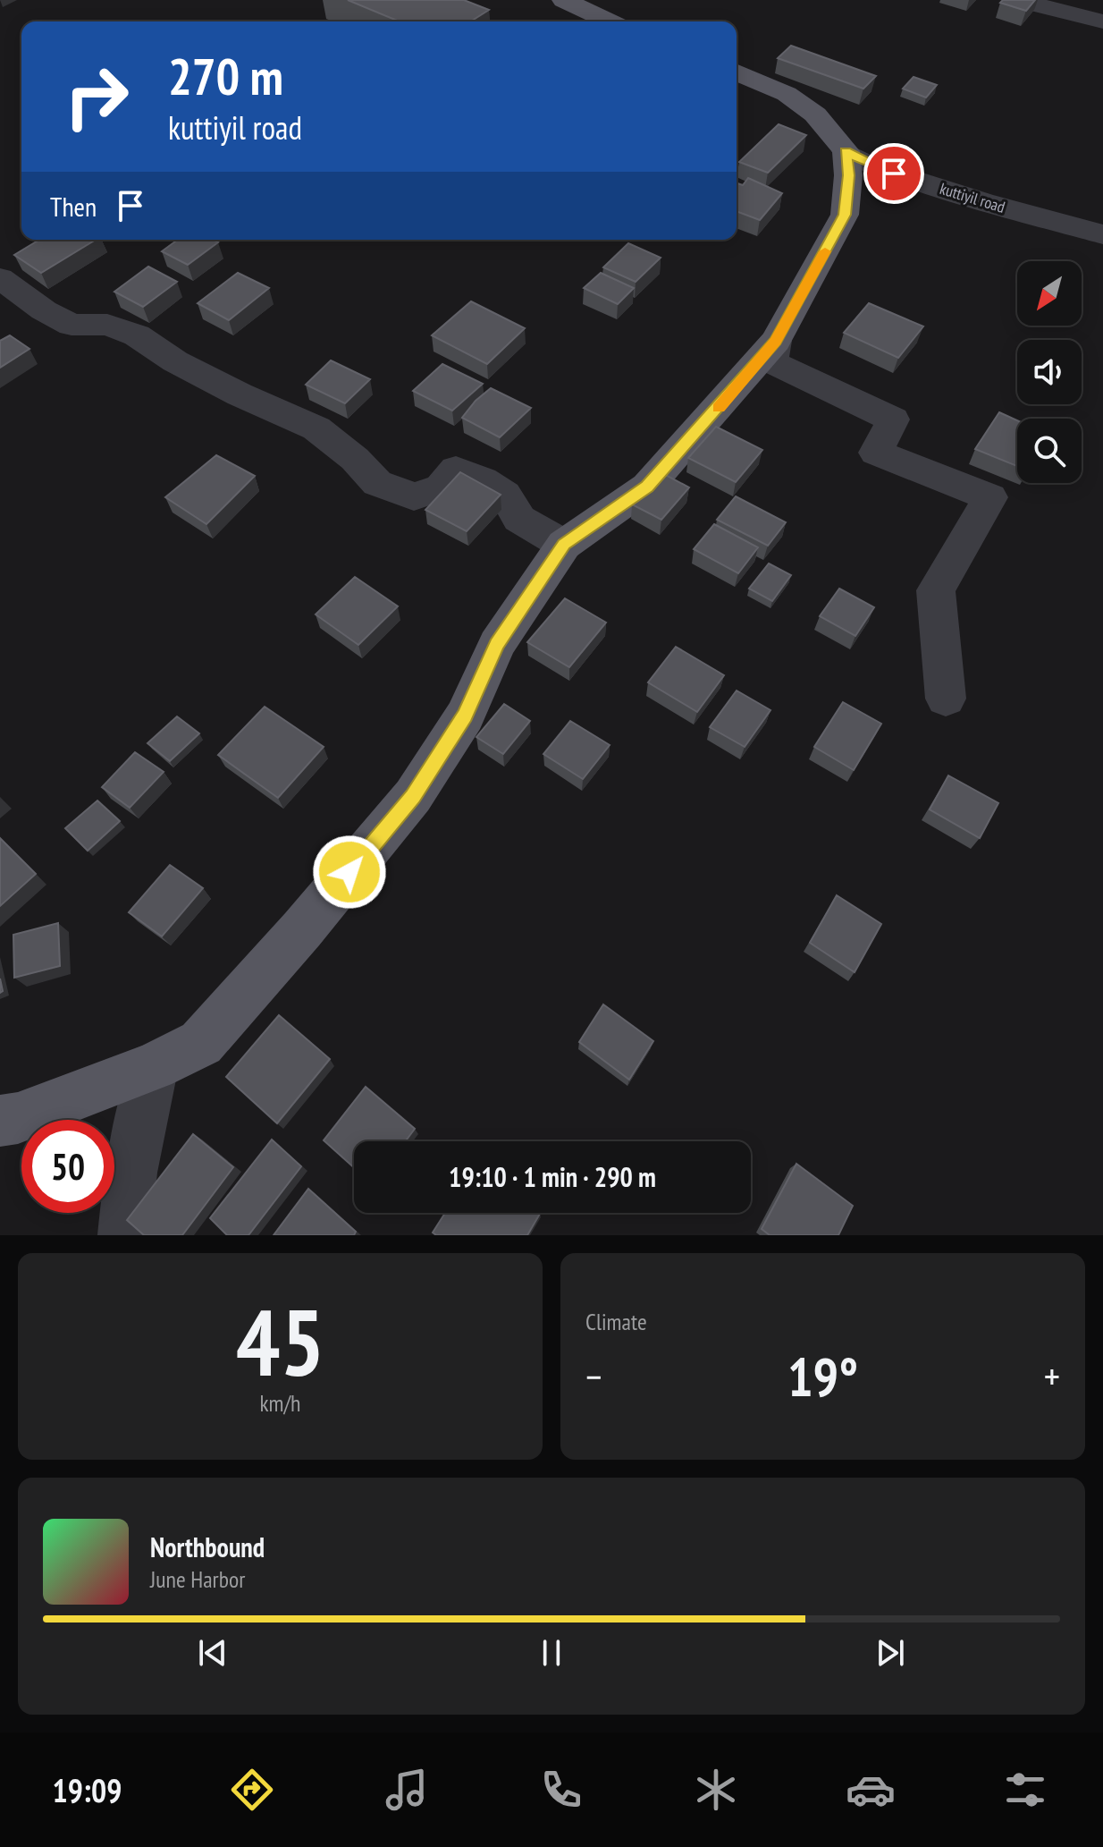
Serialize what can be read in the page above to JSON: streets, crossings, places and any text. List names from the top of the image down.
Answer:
{
  "streets": {
    "street": ["kuttiyil road"]
  },
  "north": "bottom left",
  "page": {
    "turn": ["270 m", "kuttiyil road"],
    "then": "Then",
    "limit": "50",
    "trip": "19:10 · 1 min · 290 m",
    "tile": [
      ["45", "km/h"],
      "Climate"
    ],
    "heat": ["−", "19°", "+"],
    "song": ["Northbound", "June Harbor"],
    "tabs": "19:09"
  }
}
